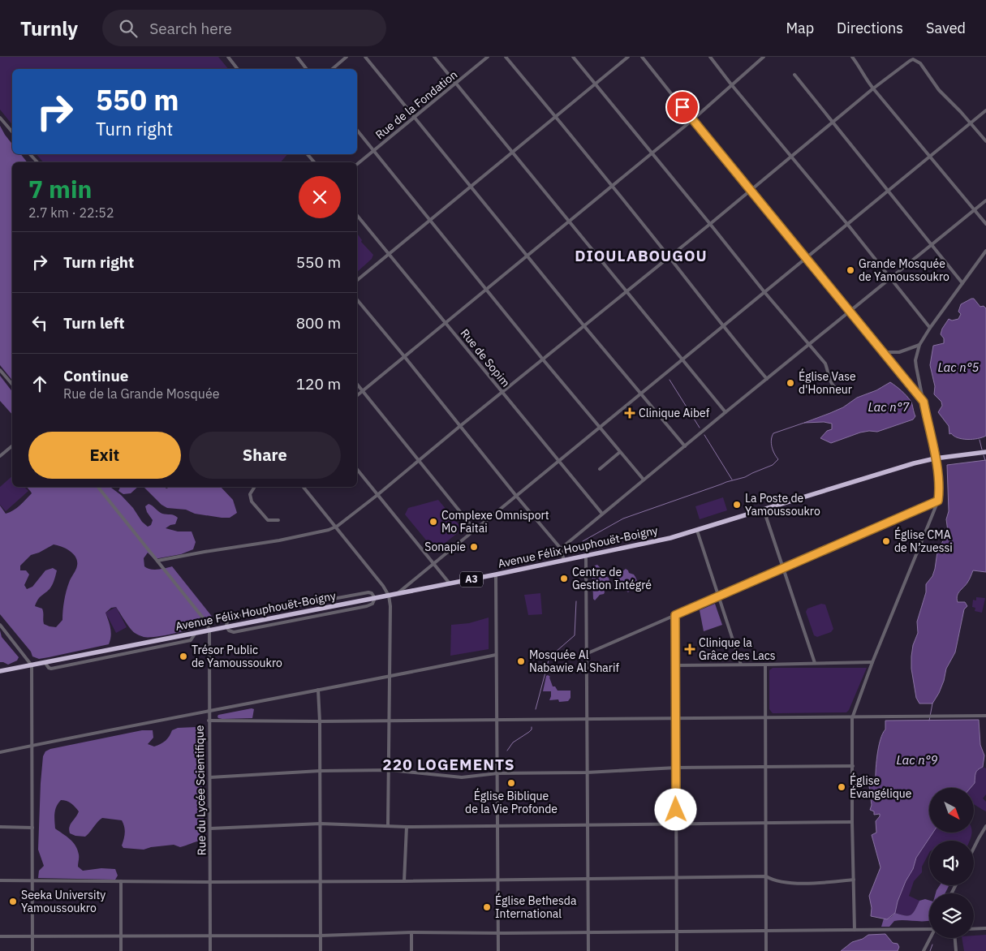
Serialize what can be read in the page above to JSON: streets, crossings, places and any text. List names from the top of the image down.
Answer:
{
  "streets": {
    "highway": ["Avenue Félix Houphouët-Boigny", "A3"],
    "street": ["Rue de la Fondation", "Rue de Sopim", "Rue du Lycée Scientifique"]
  },
  "crossings": [
    ["Avenue Félix Houphouët-Boigny", "Rue du Lycée Scientifique"]
  ],
  "districts": ["DIOULABOUGOU", "220 LOGEMENTS"],
  "water": ["Lac n°5", "Lac n°7", "Lac n°9"],
  "places": {
    "other": [
      "Grande Mosquée de Yamoussoukro",
      "Église Vase d'Honneur",
      "La Poste de Yamoussoukro",
      "Complexe Omnisport Mo Faitai",
      "Église CMA de N’zuessi",
      "Sonapie",
      "Centre de Gestion Intégré",
      "Trésor Public de Yamoussoukro",
      "Mosquée Al Nabawie Al Sharif",
      "Église Biblique de la Vie Profonde",
      "Église Évangélique",
      "Seeka University Yamoussoukro",
      "Église Bethesda International"
    ],
    "health": ["Clinique Aibef", "Clinique la Grâce des Lacs"]
  },
  "north": "bottom right",
  "page": {
    "header": "Turnly",
    "search": "Search here",
    "nav": ["Map", "Directions", "Saved"],
    "turn": ["550 m", "Turn right"],
    "heading": ["7 min", "2.7 km · 22:52"],
    "list": [
      {
        "name": "Turn right",
        "value": "550 m"
      },
      {
        "name": "Turn left",
        "value": "800 m"
      },
      {
        "name": "Continue",
        "note": "Rue de la Grande Mosquée",
        "value": "120 m"
      }
    ],
    "buttons": ["Exit", "Share"]
  }
}
